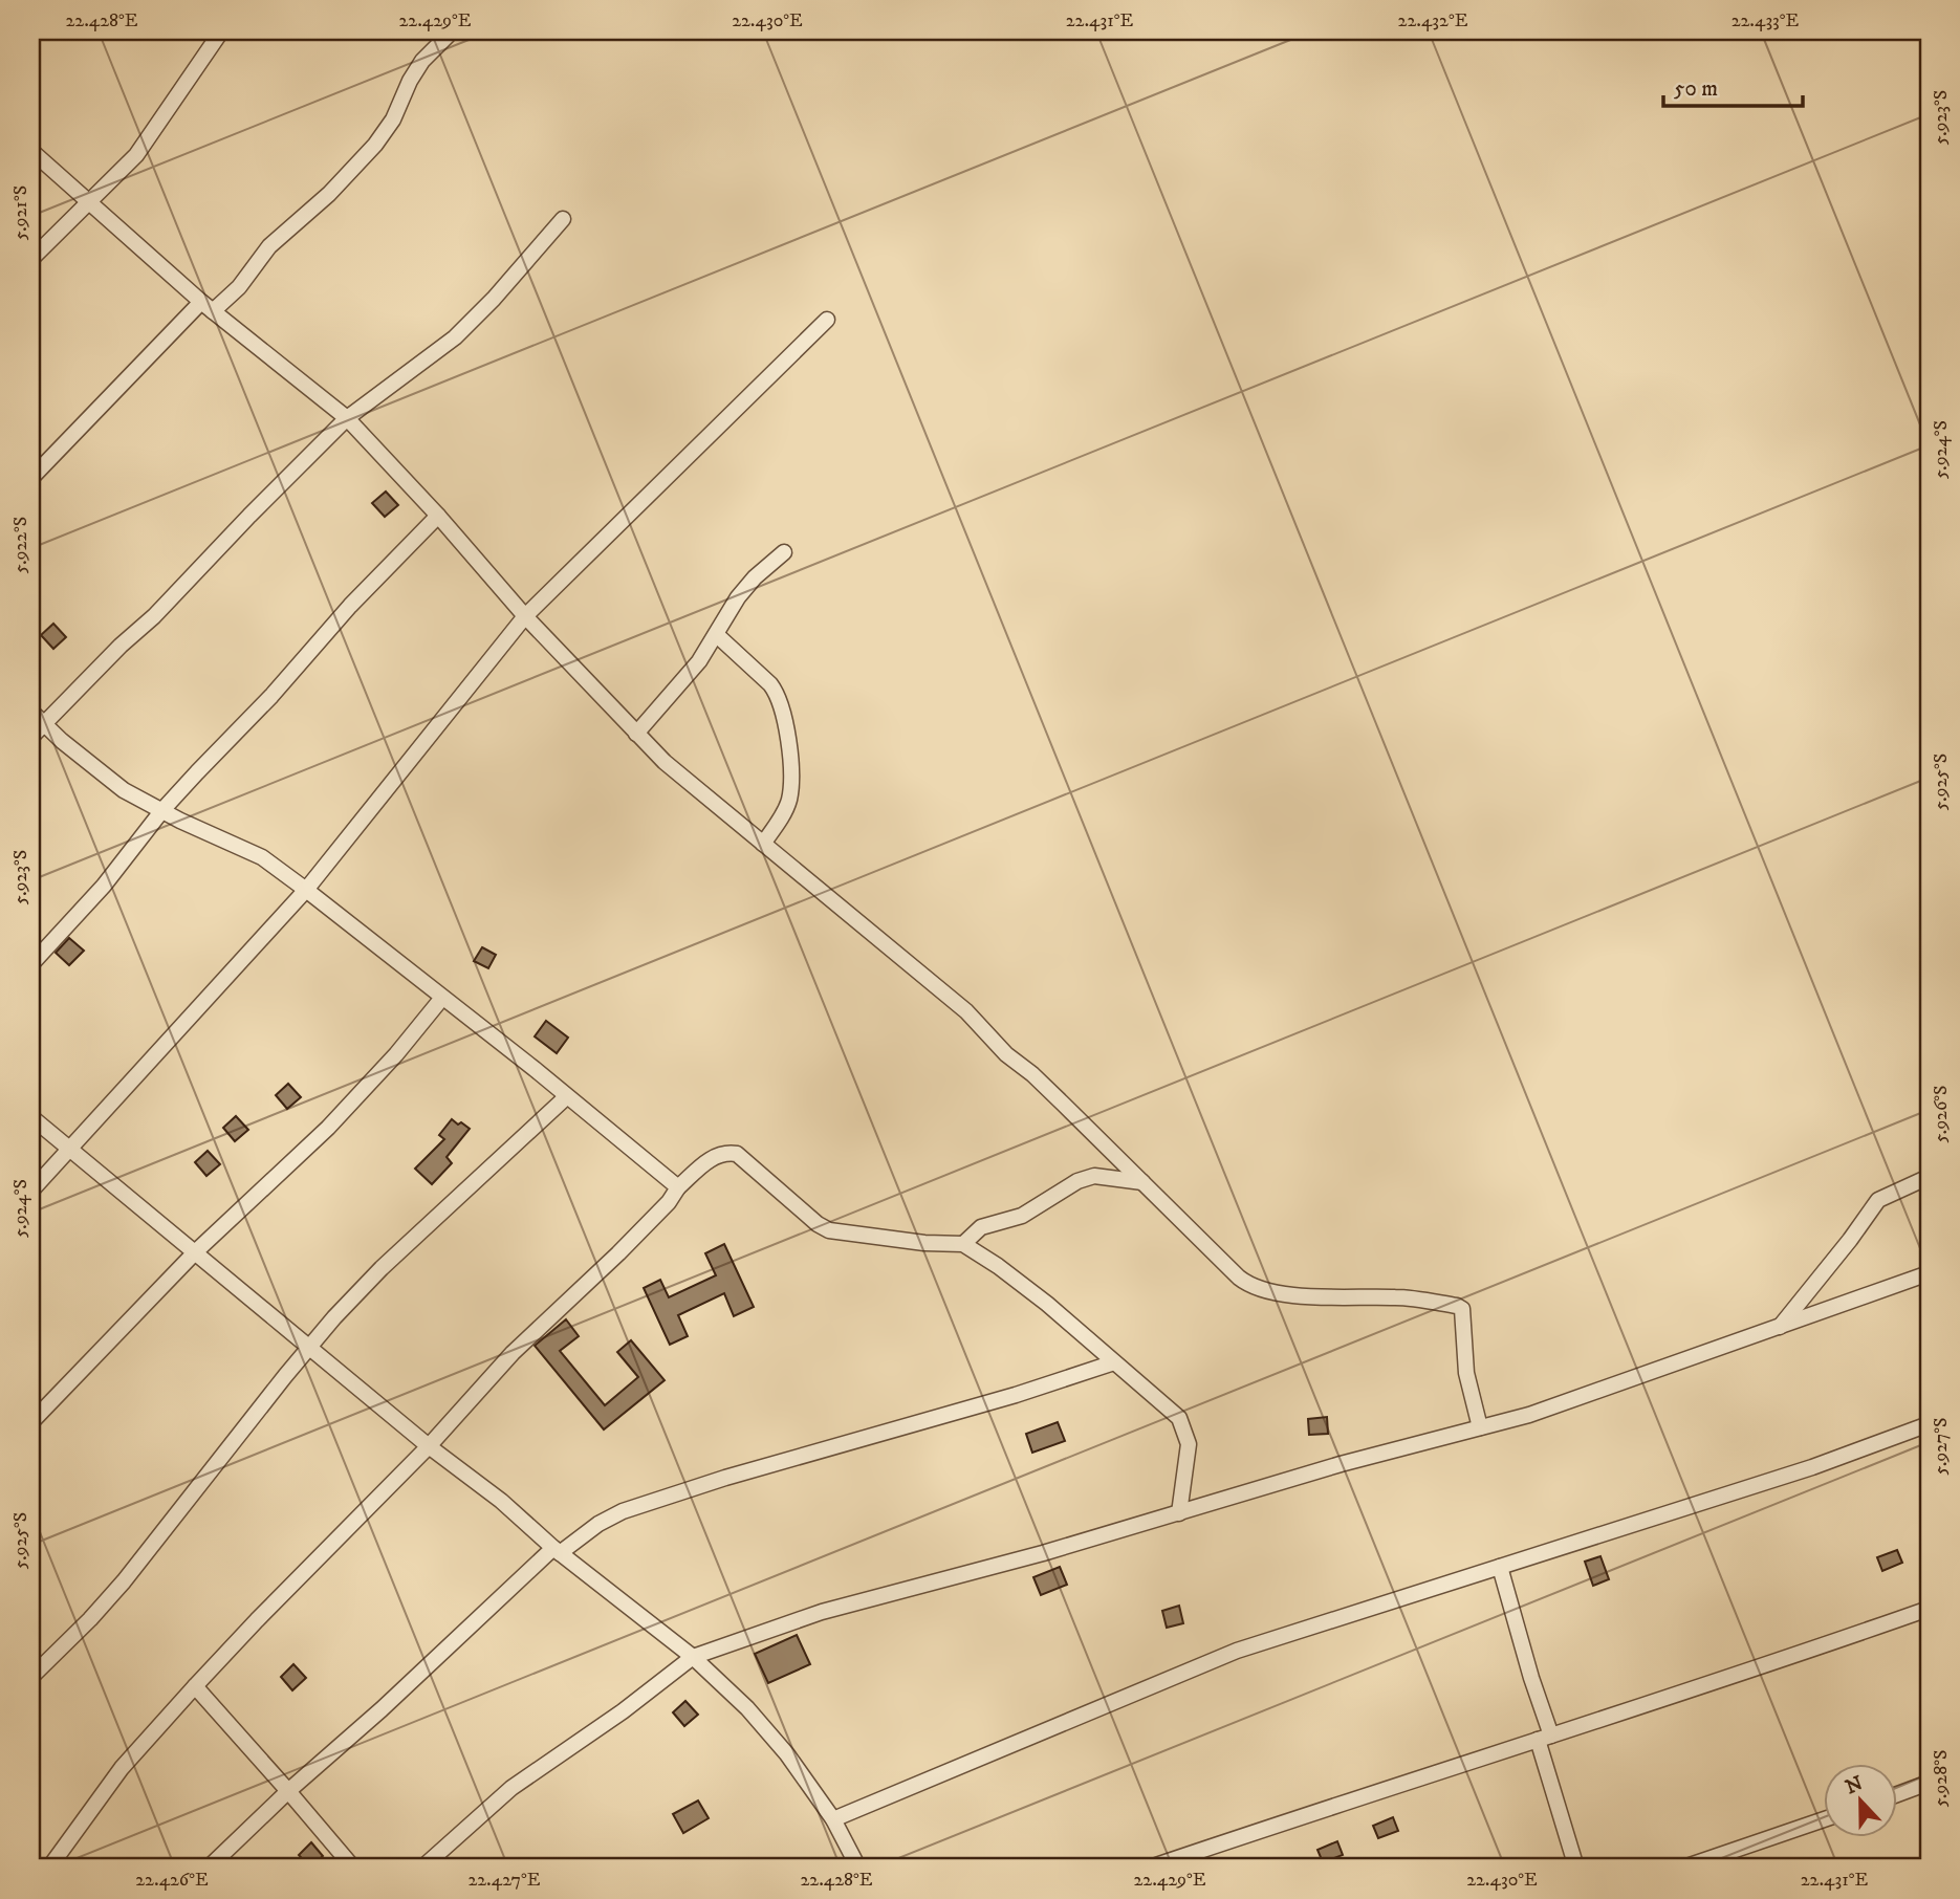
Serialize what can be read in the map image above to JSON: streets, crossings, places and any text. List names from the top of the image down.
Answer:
{
  "scale_bar": "50 m",
  "north": "top",
  "coordinates": [
    "22.428°E",
    "22.429°E",
    "22.430°E",
    "22.431°E",
    "22.432°E",
    "22.433°E",
    "5.923°S",
    "5.921°S",
    "5.924°S",
    "5.922°S",
    "5.925°S",
    "5.926°S",
    "5.927°S",
    "5.928°S",
    "22.426°E",
    "22.427°E"
  ]
}
